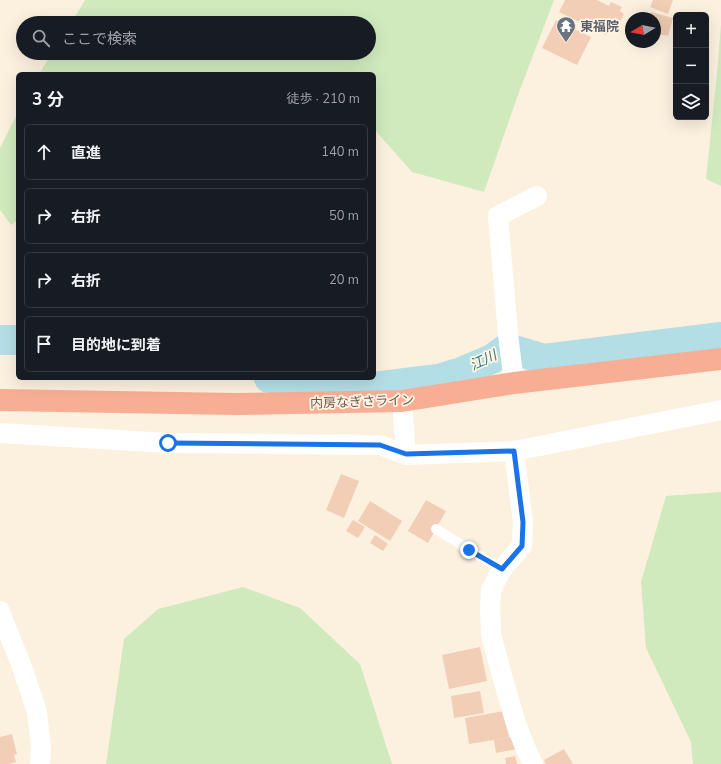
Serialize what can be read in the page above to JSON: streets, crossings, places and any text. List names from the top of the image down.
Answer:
{
  "streets": {
    "highway": ["内房なぎさライン"]
  },
  "water": ["江川"],
  "places": {
    "temple": ["東福院"]
  },
  "north": "left",
  "page": {
    "map_buttons": ["+", "−"],
    "search": "ここで検索",
    "heading": ["3 分", "徒歩 · 210 m"],
    "list": [
      ["直進", "140 m"],
      ["右折", "50 m"],
      ["右折", "20 m"],
      "目的地に到着"
    ]
  }
}
